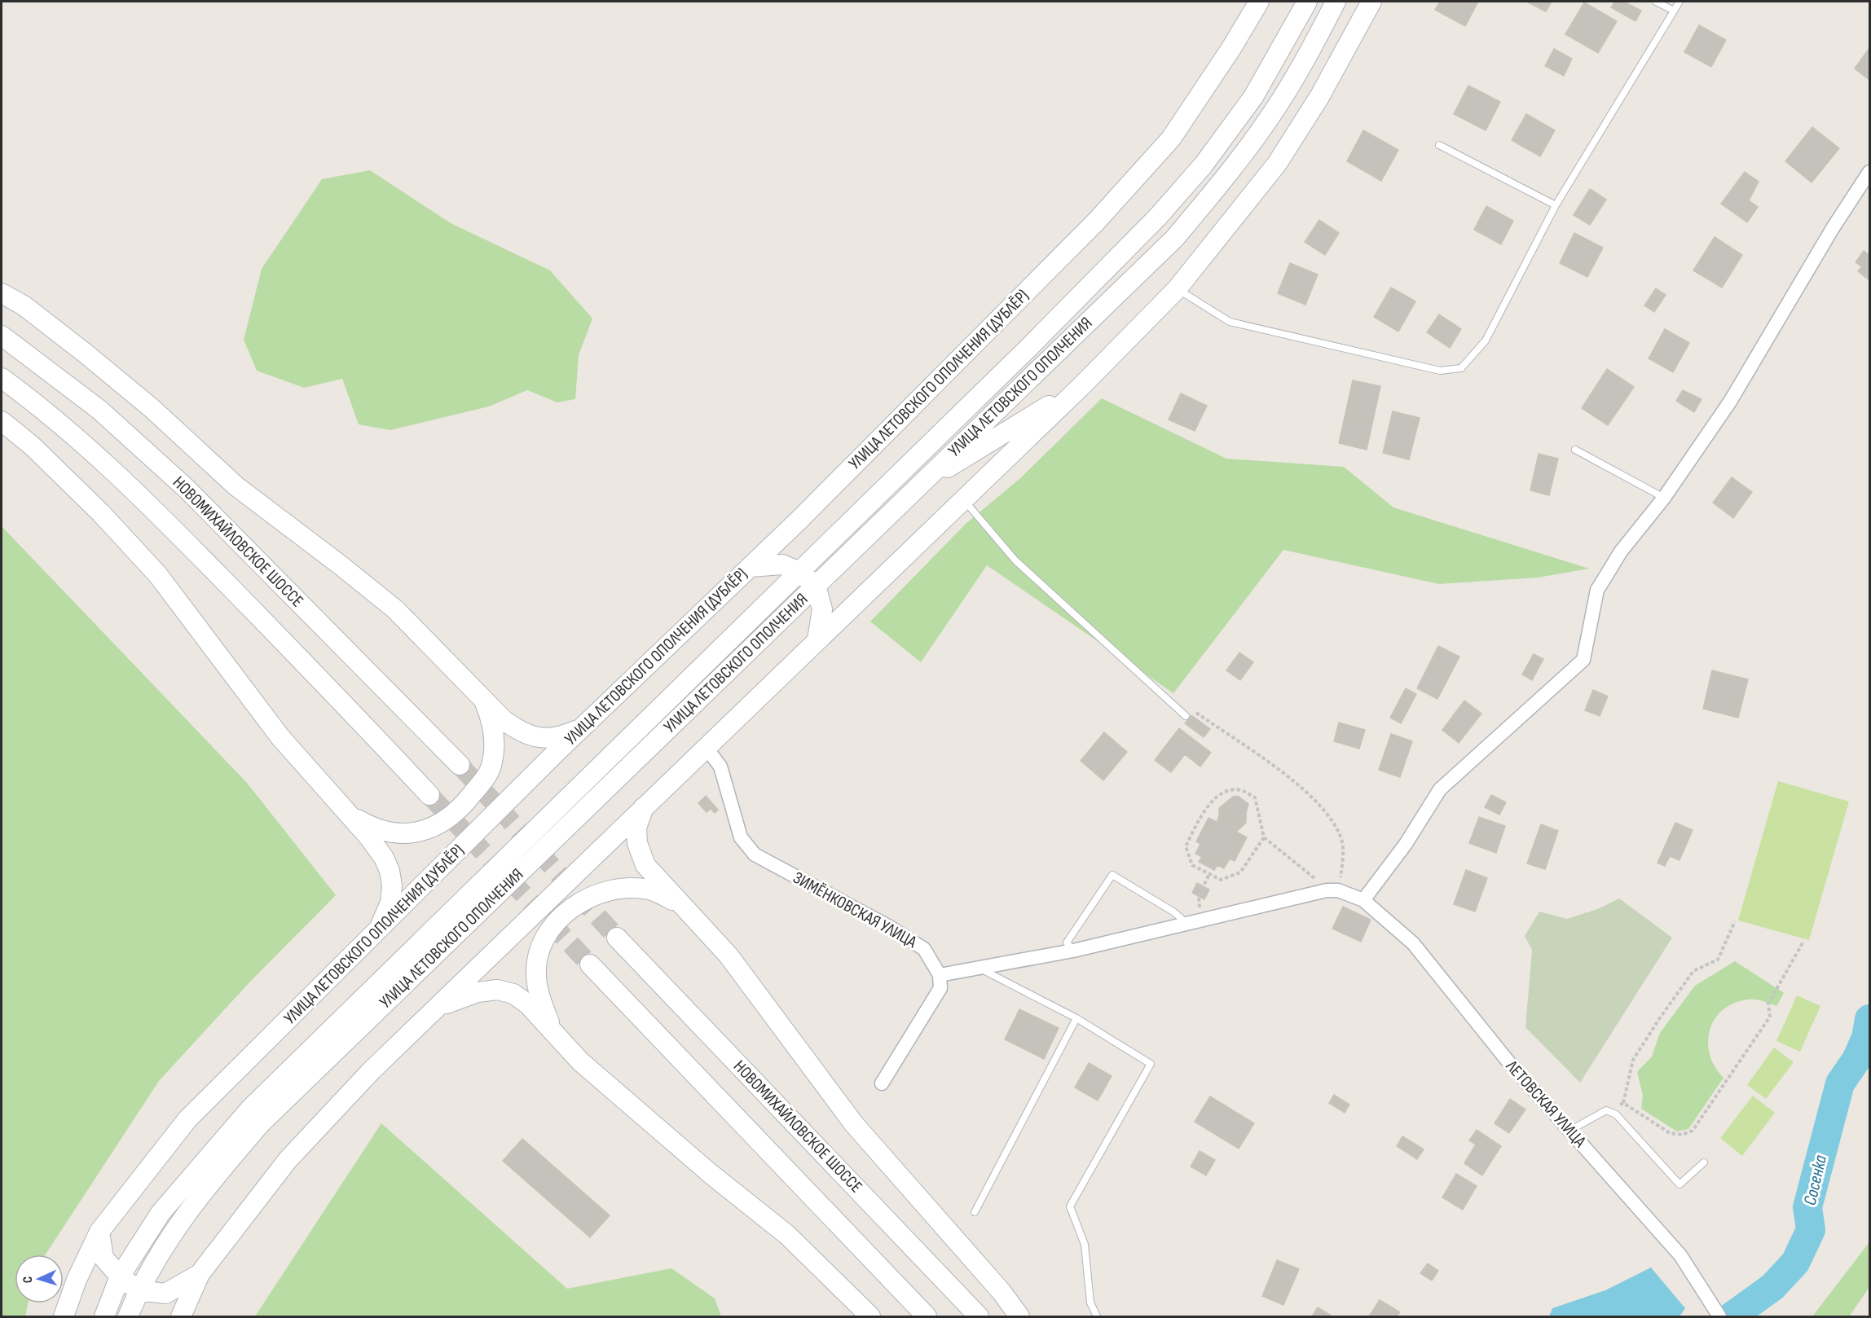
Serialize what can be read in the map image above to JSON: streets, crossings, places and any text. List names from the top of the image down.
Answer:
{
  "streets": {
    "street": [
      "УЛИЦА ЛЕТОВСКОГО ОПОЛЧЕНИЯ (ДУБЛЁР)",
      "УЛИЦА ЛЕТОВСКОГО ОПОЛЧЕНИЯ",
      "НОВОМИХАЙЛОВСКОЕ ШОССЕ",
      "ЗИМЁНКОВСКАЯ УЛИЦА",
      "ЛЕТОВСКАЯ УЛИЦА"
    ]
  },
  "water": ["Сосенка"],
  "north": "left"
}
